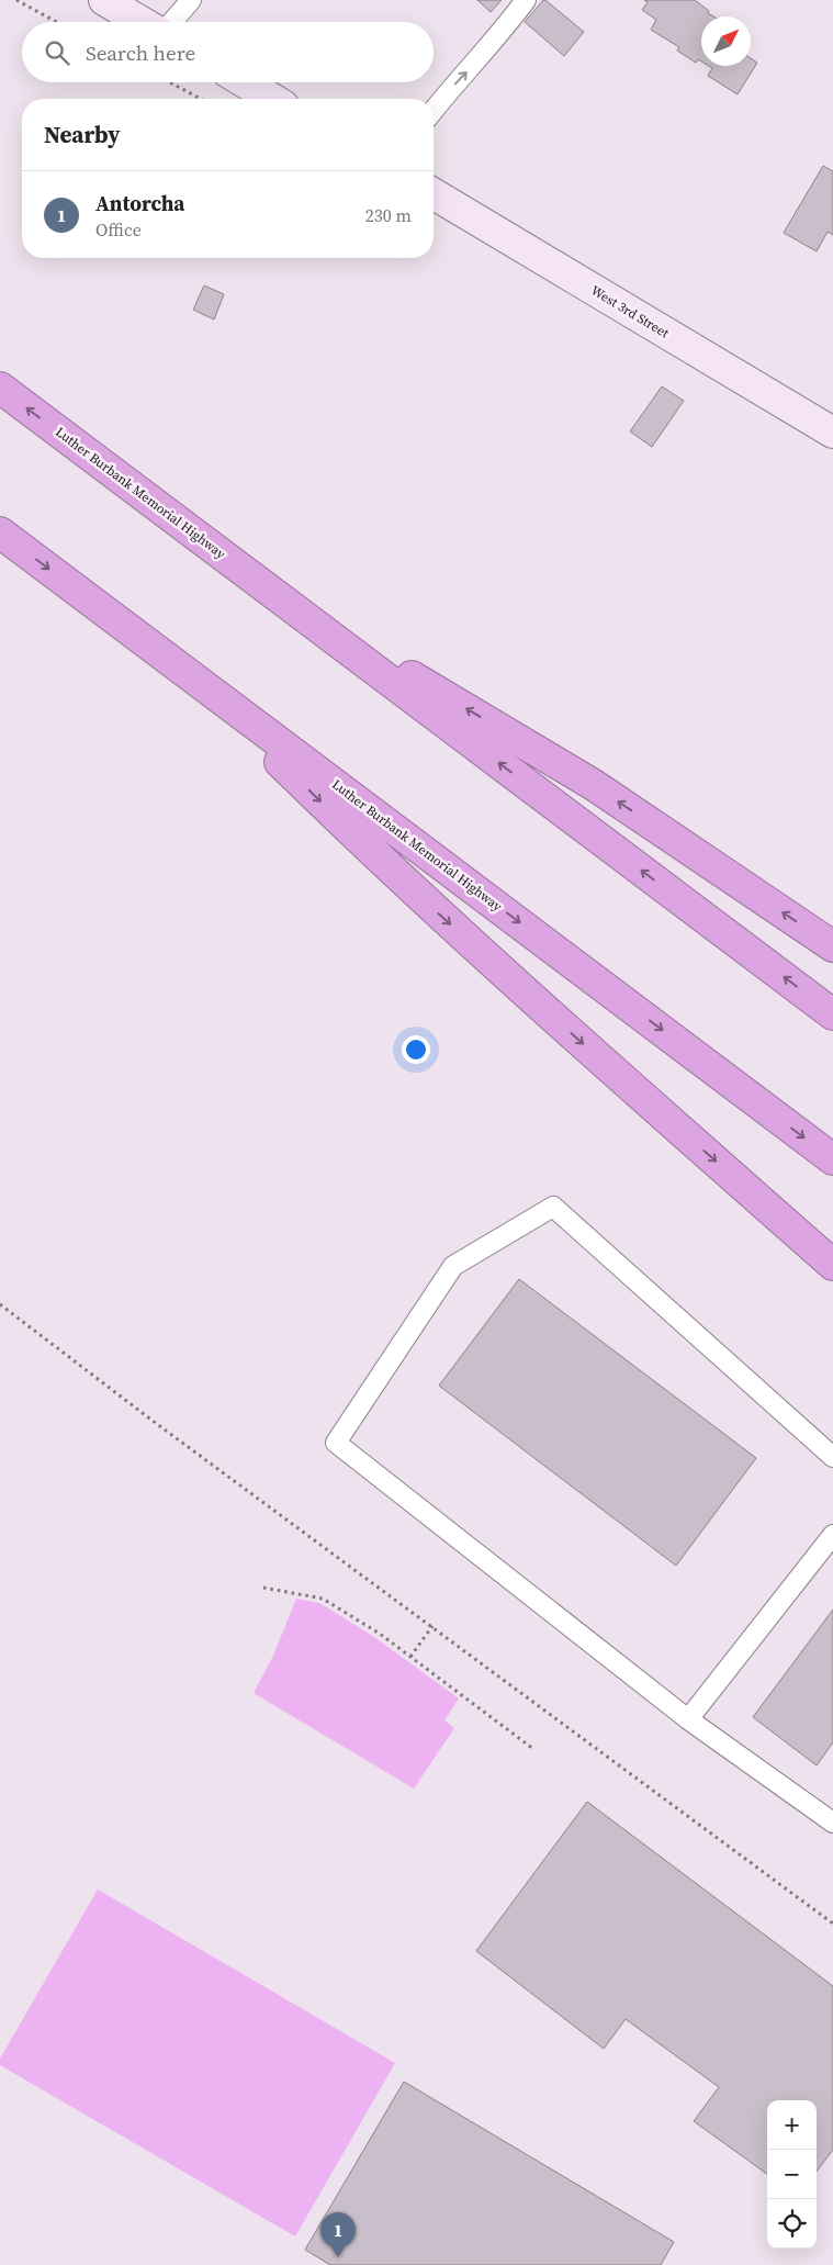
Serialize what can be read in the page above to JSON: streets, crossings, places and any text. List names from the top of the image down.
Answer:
{
  "streets": {
    "highway": ["Luther Burbank Memorial Highway"],
    "main road": ["West 3rd Street"]
  },
  "north": "top right",
  "page": {
    "search": "Search here",
    "heading": "Nearby",
    "list": [
      {
        "mark": "1",
        "name": "Antorcha",
        "note": "Office",
        "value": "230 m"
      }
    ],
    "map_buttons": ["+", "−"],
    "pins": "1"
  }
}
